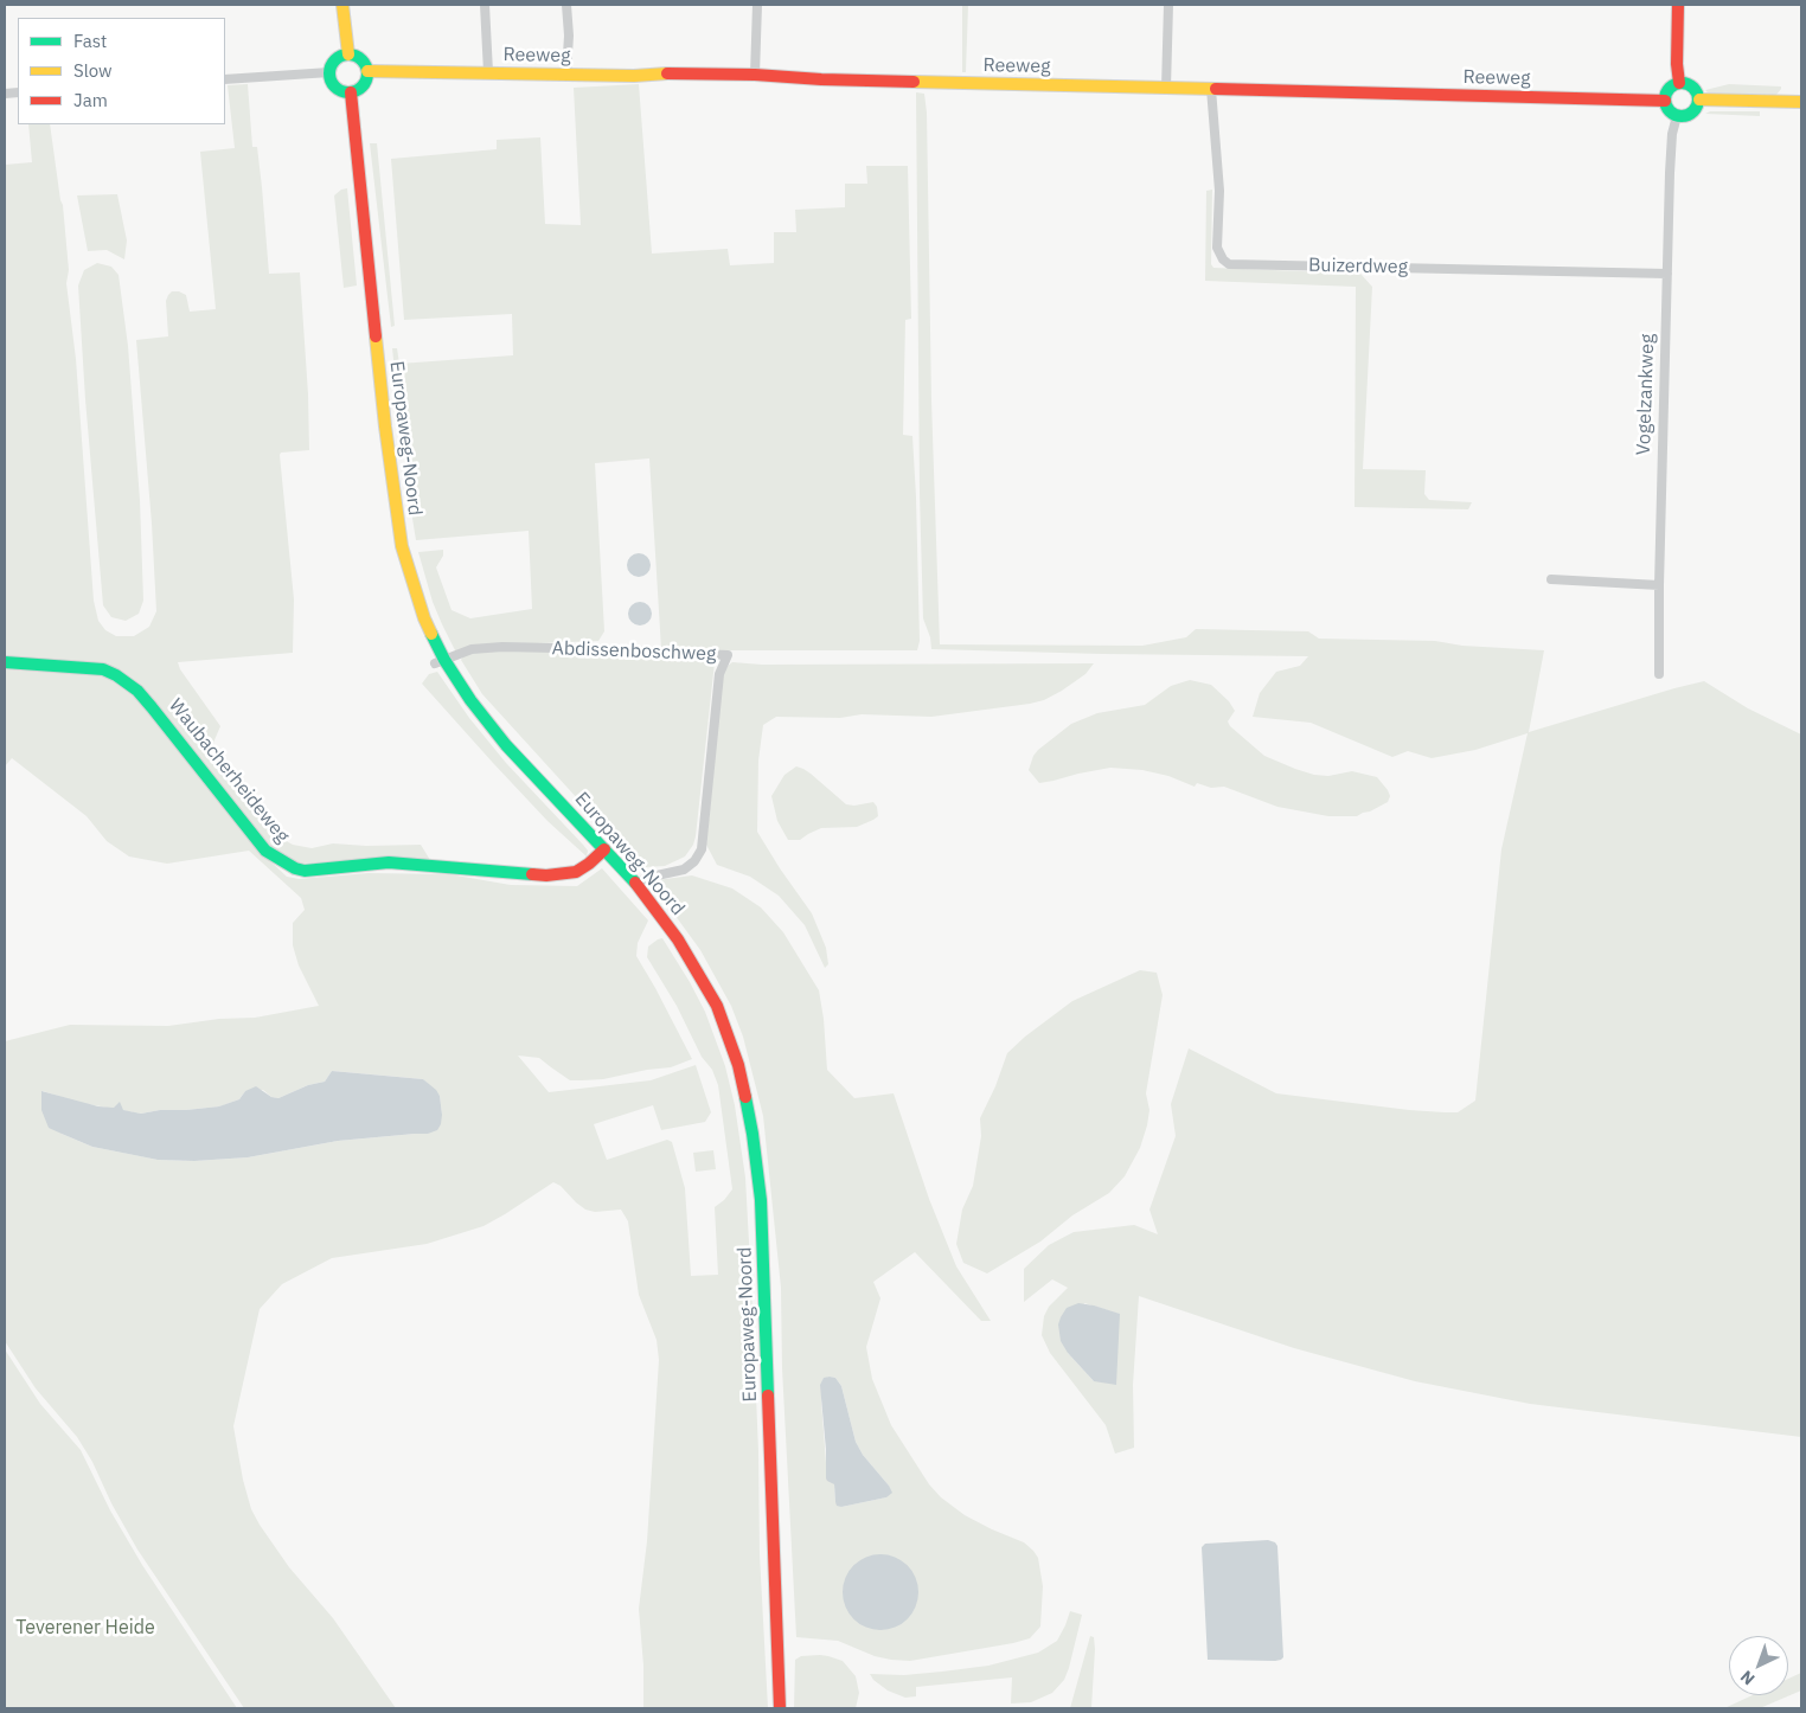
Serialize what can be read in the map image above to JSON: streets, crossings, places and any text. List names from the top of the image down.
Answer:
{
  "streets": {
    "street": [
      "Reeweg",
      "Buizerdweg",
      "Vogelzankweg",
      "Europaweg-Noord",
      "Abdissenboschweg",
      "Waubacherheideweg"
    ]
  },
  "crossings": [
    ["Reeweg", "Buizerdweg"],
    ["Reeweg", "Vogelzankweg"],
    ["Reeweg", "Europaweg-Noord"],
    ["Buizerdweg", "Vogelzankweg"],
    ["Europaweg-Noord", "Abdissenboschweg"],
    ["Europaweg-Noord", "Waubacherheideweg"]
  ],
  "parks": ["Teverener Heide"],
  "legend": ["Fast", "Slow", "Jam"],
  "north": "bottom left"
}
